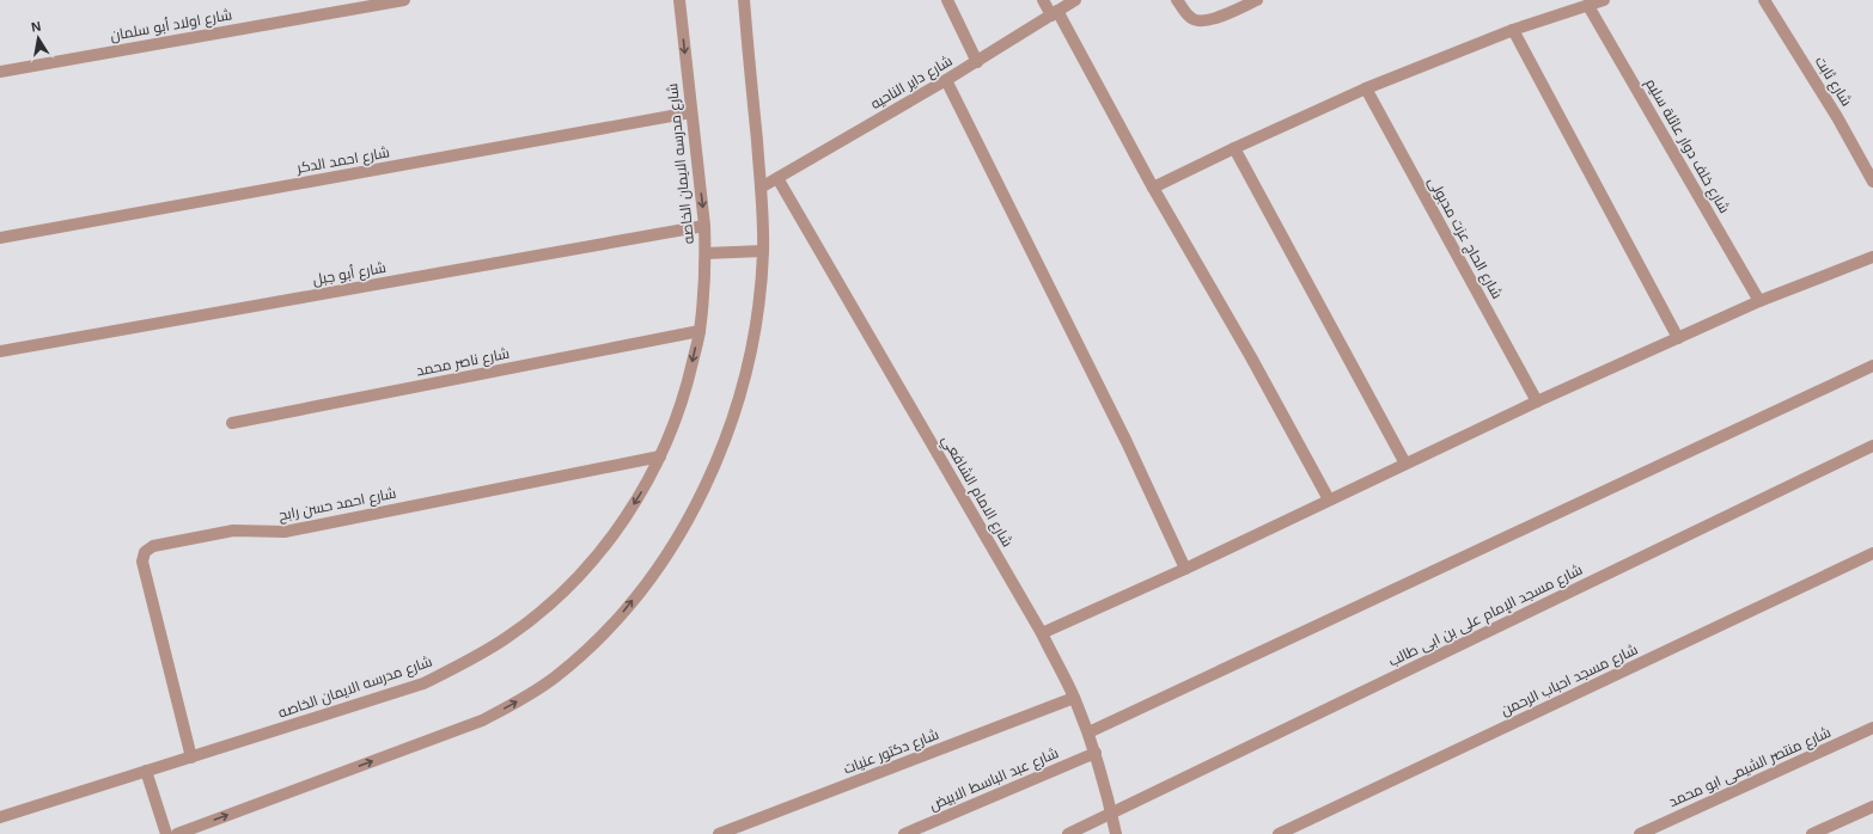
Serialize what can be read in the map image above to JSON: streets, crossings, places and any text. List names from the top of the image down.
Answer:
{
  "streets": {
    "street": [
      "شارع اولاد أبو سلمان",
      "شارع ثابت",
      "شارع داير الناحيه",
      "شارع خلف دوار عائلة سليم",
      "شارع احمد الدكر",
      "شارع مدرسه الايمان الخاصه",
      "شارع الحاج عزت مدبولى",
      "شارع أبو جبل",
      "شارع ناصر محمد",
      "شارع الامام الشافعي",
      "شارع احمد حسن رابح",
      "شارع مسجد الإمام على بن ابى طالب",
      "شارع مسجد احباب الرحمن",
      "شارع دكتور عنيات",
      "شارع منتصر الشيمى ابو محمد",
      "شارع عبد الباسط الابيض"
    ]
  },
  "crossings": [
    ["شارع داير الناحيه", "شارع الامام الشافعي"],
    ["شارع احمد الدكر", "شارع مدرسه الايمان الخاصه"],
    ["شارع مدرسه الايمان الخاصه", "شارع أبو جبل"],
    ["شارع مدرسه الايمان الخاصه", "شارع ناصر محمد"],
    ["شارع مدرسه الايمان الخاصه", "شارع احمد حسن رابح"],
    ["شارع الامام الشافعي", "شارع مسجد الإمام على بن ابى طالب"],
    ["شارع الامام الشافعي", "شارع دكتور عنيات"],
    ["شارع الامام الشافعي", "شارع عبد الباسط الابيض"]
  ],
  "north": "top"
}
